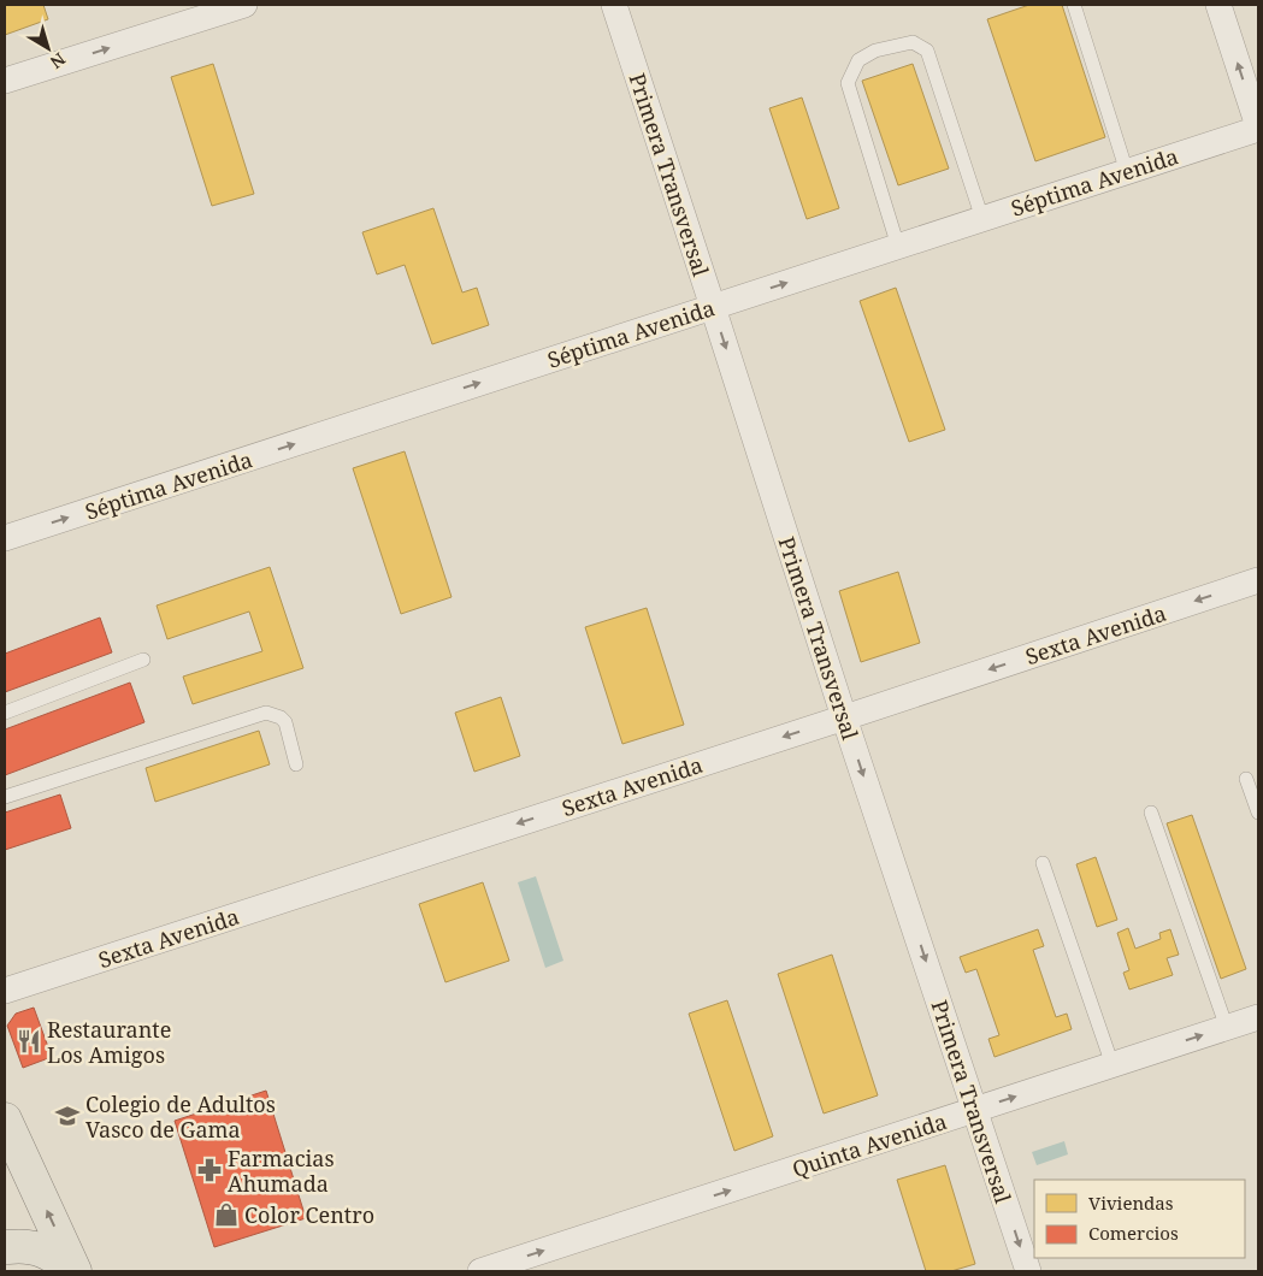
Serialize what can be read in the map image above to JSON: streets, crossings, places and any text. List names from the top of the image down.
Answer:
{
  "streets": {
    "street": [
      "Primera Transversal",
      "Séptima Avenida",
      "Sexta Avenida",
      "Quinta Avenida"
    ]
  },
  "crossings": [
    ["Primera Transversal", "Séptima Avenida"],
    ["Primera Transversal", "Sexta Avenida"],
    ["Primera Transversal", "Quinta Avenida"]
  ],
  "one_way": [
    "Primera Transversal",
    "Séptima Avenida",
    "Sexta Avenida",
    "Quinta Avenida"
  ],
  "places": {
    "restaurant": ["Restaurante Los Amigos"],
    "school or university": ["Colegio de Adultos Vasco de Gama"],
    "pharmacy": ["Farmacias Ahumada"],
    "shop": ["Color Centro"]
  },
  "legend": ["Viviendas", "Comercios"],
  "north": "bottom right"
}
